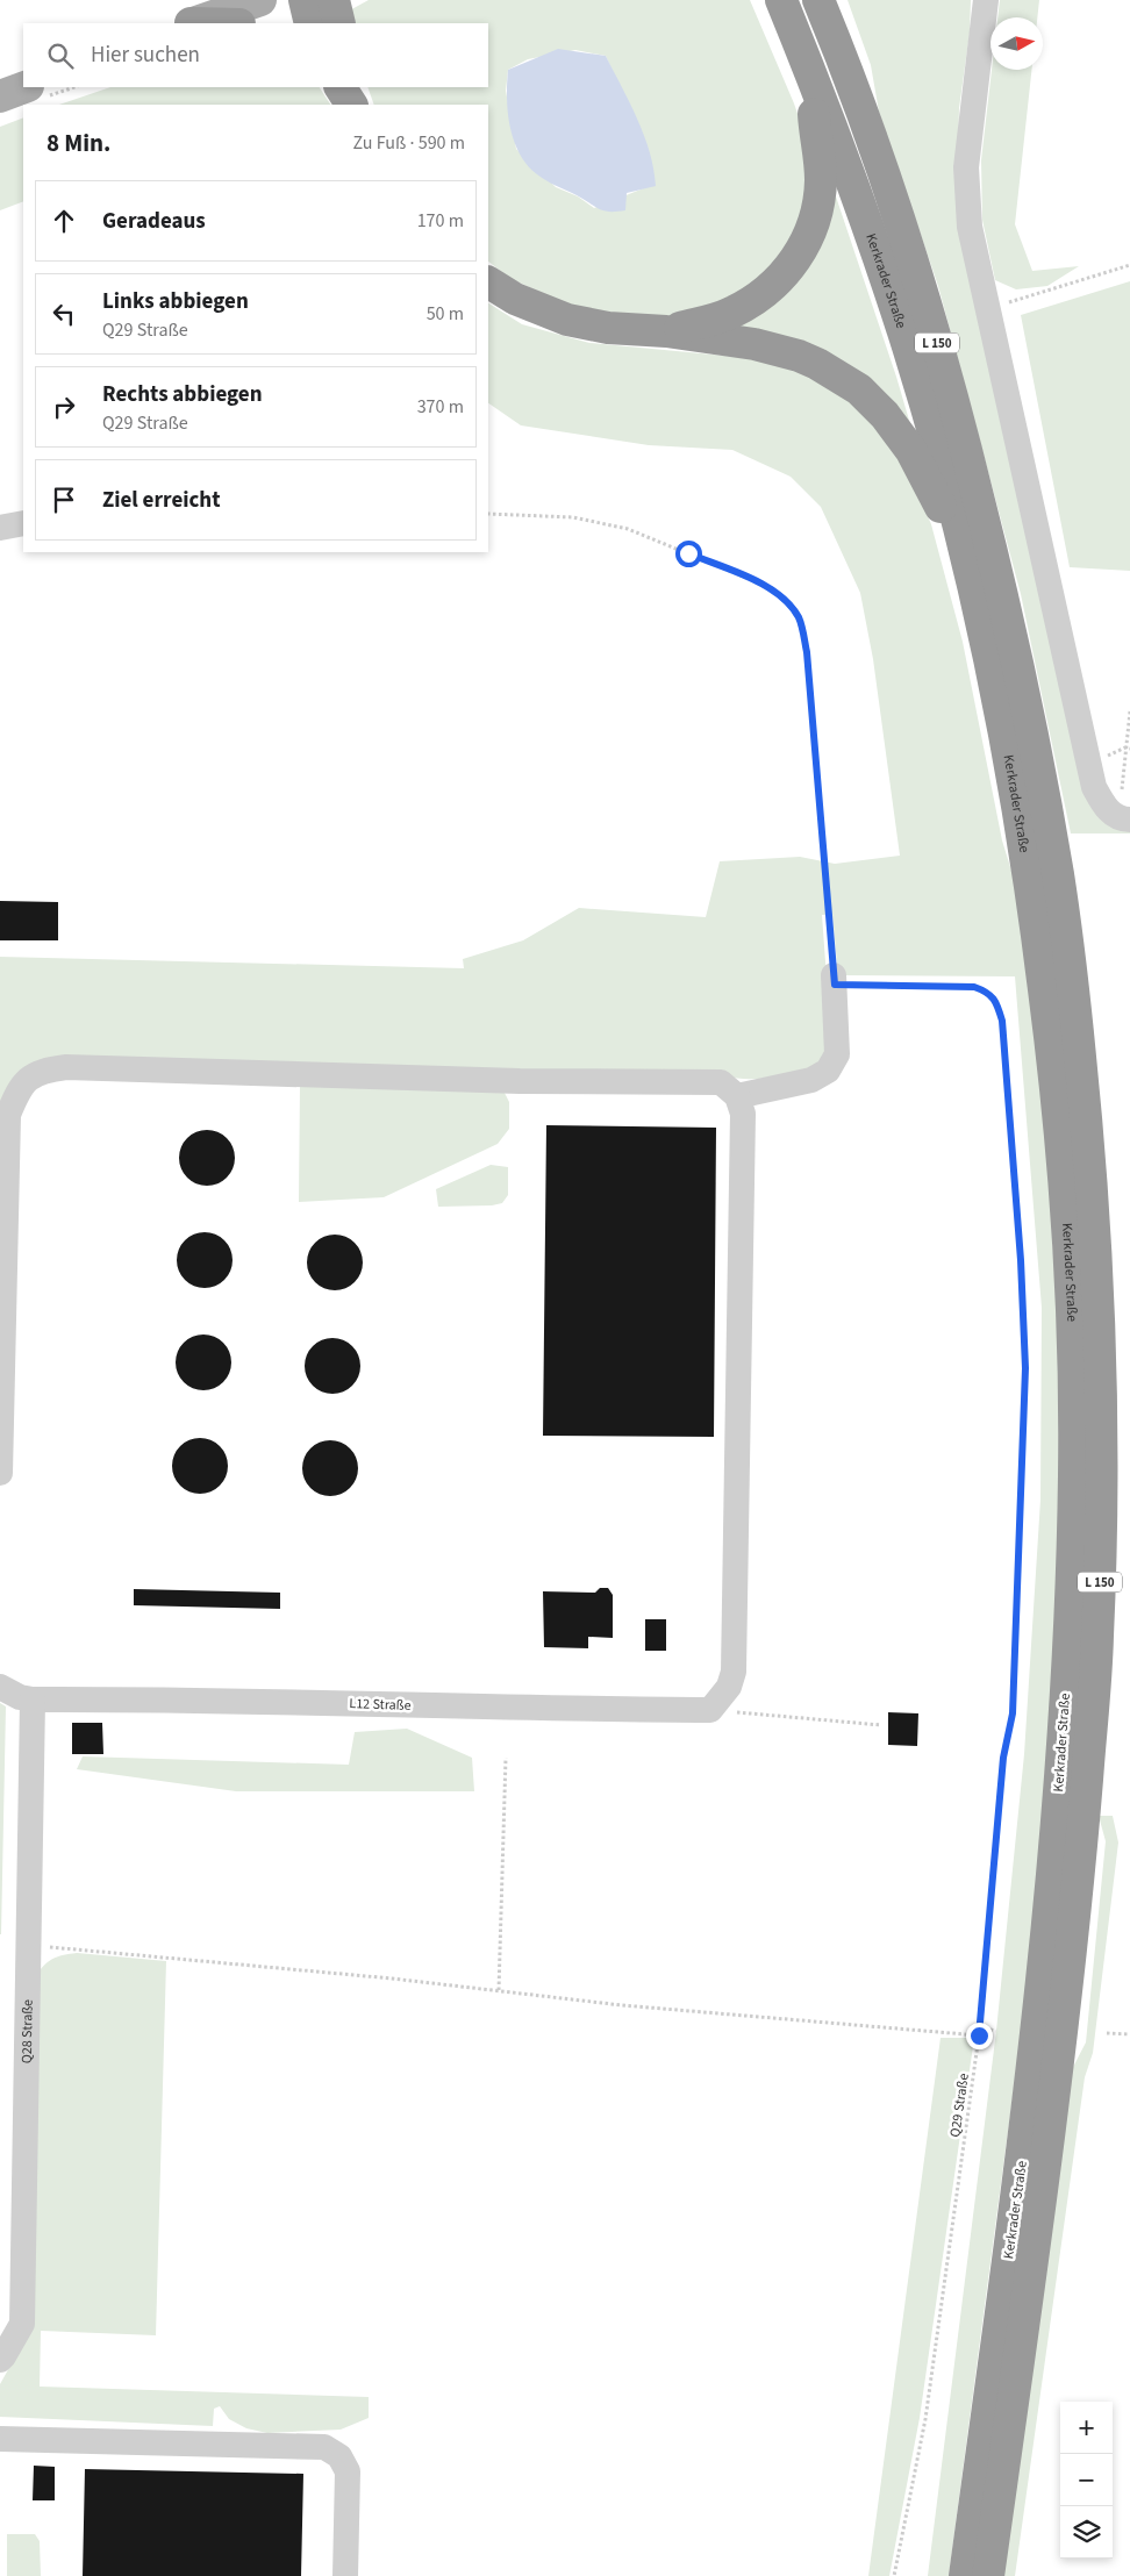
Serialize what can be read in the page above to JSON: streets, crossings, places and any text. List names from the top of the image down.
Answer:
{
  "streets": {
    "highway": ["Kerkrader Straße", "L 150"],
    "street": ["L12 Straße", "Q28 Straße"],
    "path": ["Q29 Straße"]
  },
  "crossings": [
    ["Kerkrader Straße", "L 150"],
    ["L12 Straße", "Q28 Straße"]
  ],
  "north": "right",
  "page": {
    "search": "Hier suchen",
    "heading": ["8 Min.", "Zu Fuß · 590 m"],
    "list": [
      ["Geradeaus", "170 m"],
      ["Links abbiegen", "Q29 Straße", "50 m"],
      ["Rechts abbiegen", "Q29 Straße", "370 m"],
      "Ziel erreicht"
    ],
    "map_buttons": ["+", "−"]
  }
}
